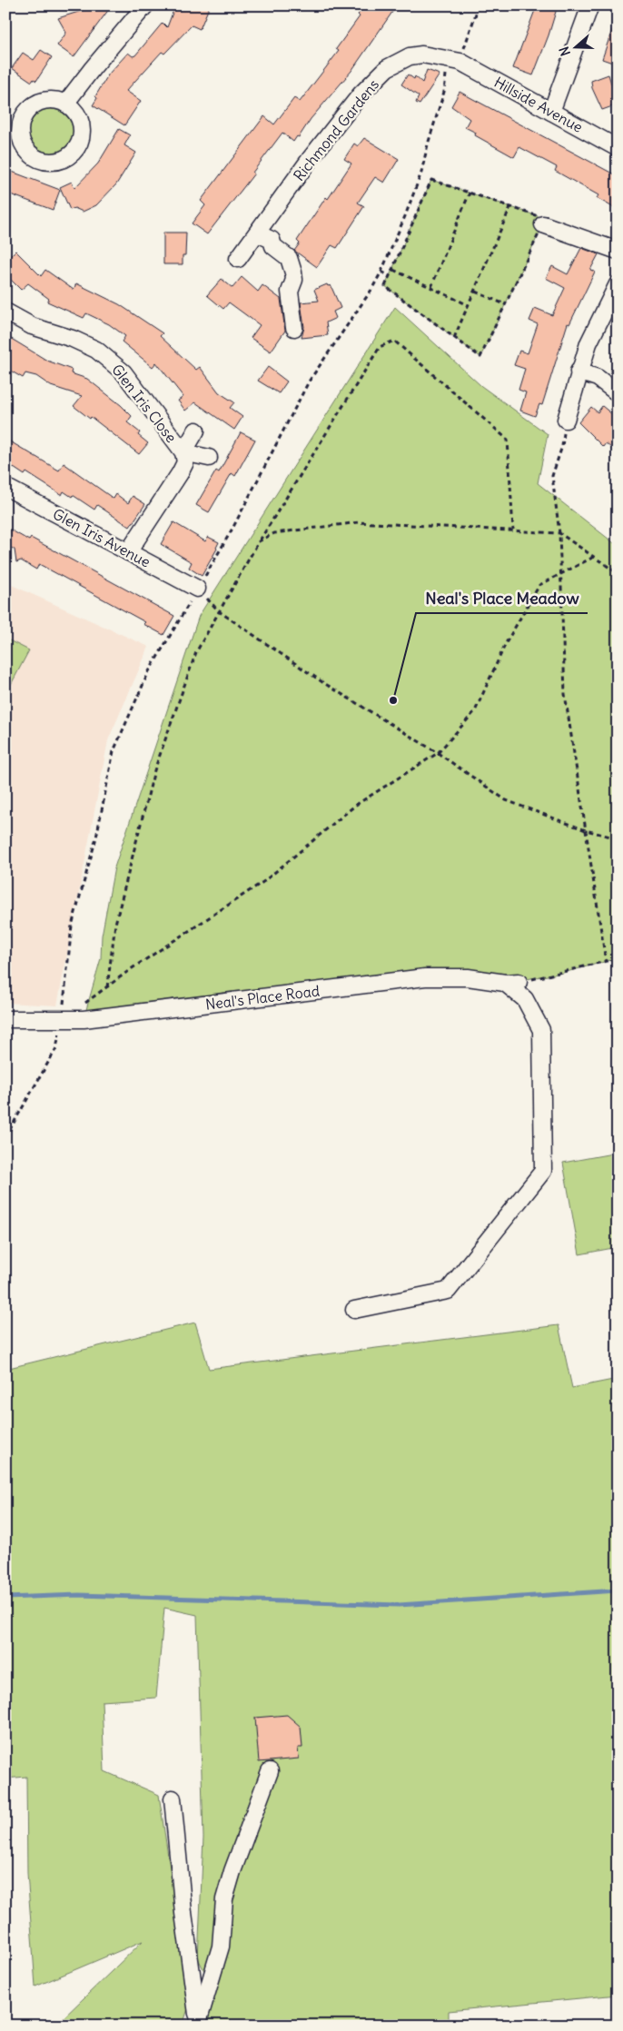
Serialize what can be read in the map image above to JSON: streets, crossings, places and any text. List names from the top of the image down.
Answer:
{
  "streets": {
    "street": [
      "Hillside Avenue",
      "Richmond Gardens",
      "Glen Iris Close",
      "Glen Iris Avenue",
      "Neal's Place Road"
    ]
  },
  "crossings": [
    ["Hillside Avenue", "Richmond Gardens"],
    ["Glen Iris Close", "Glen Iris Avenue"]
  ],
  "places": ["Neal's Place Meadow"],
  "north": "left"
}
